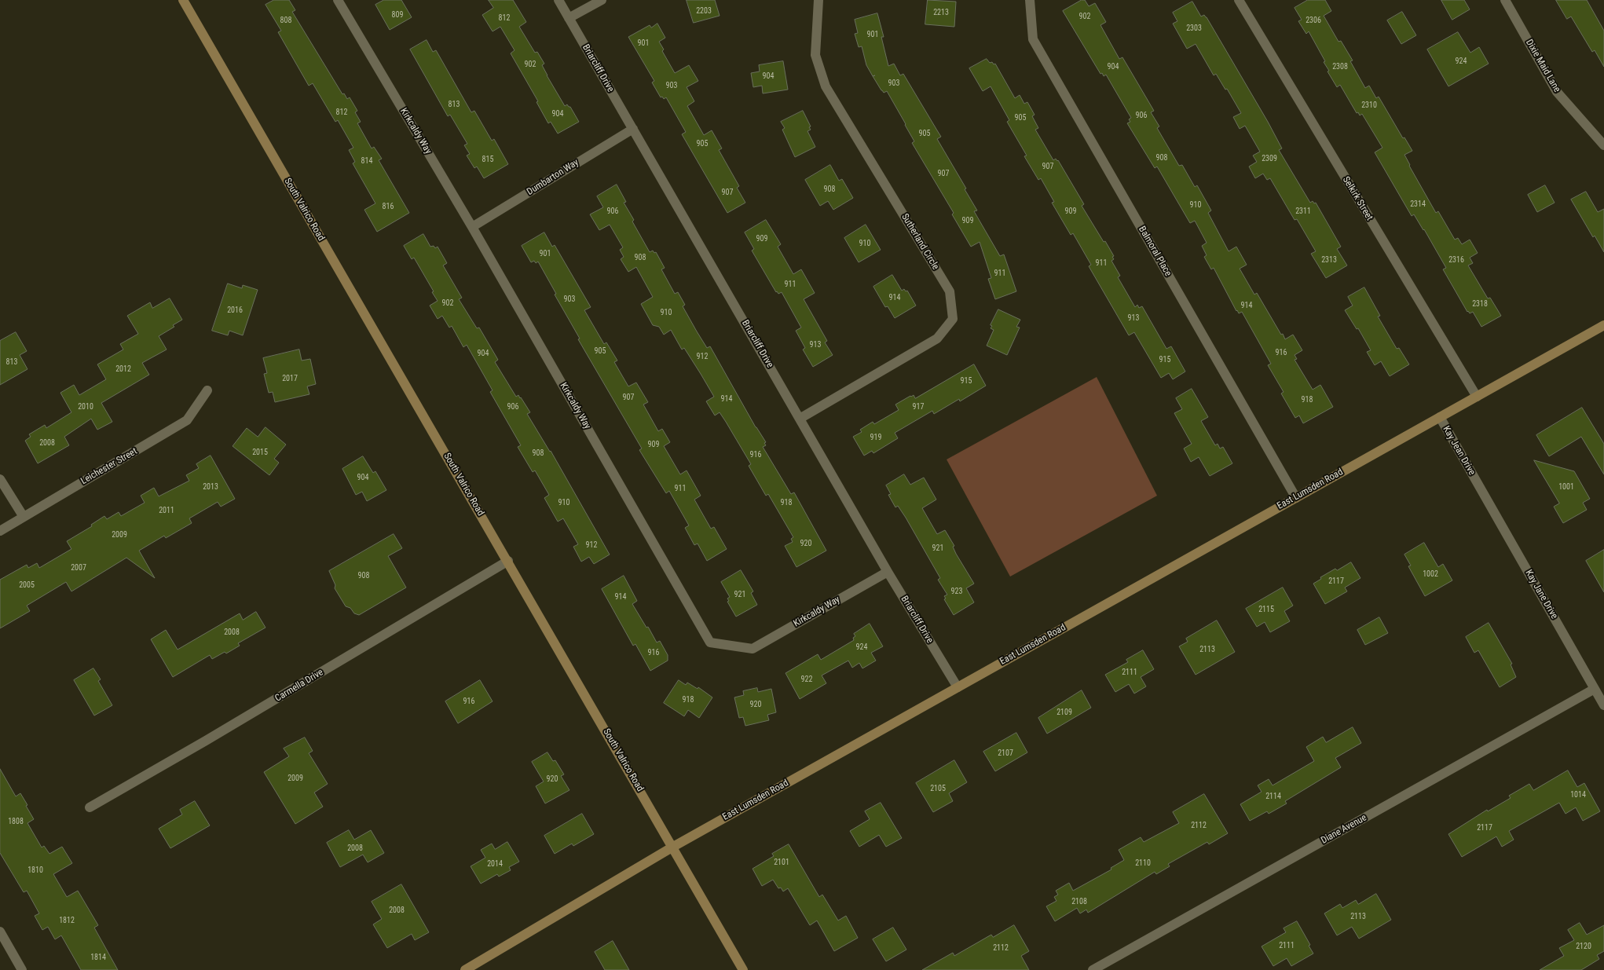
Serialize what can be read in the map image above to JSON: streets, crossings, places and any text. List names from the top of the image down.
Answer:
{
  "streets": {
    "street": [
      "Dixie Maid Lane",
      "Briarcliff Drive",
      "Kirkcaldy Way",
      "Dumbarton Way",
      "Selkirk Street",
      "South Valrico Road",
      "Sutherland Circle",
      "Balmoral Place",
      "Kay Jean Drive",
      "Leichester Street",
      "East Lumsden Road",
      "Kay Jane Drive",
      "Carmella Drive",
      "Diane Avenue"
    ]
  },
  "crossings": [
    ["Briarcliff Drive", "Kirkcaldy Way"],
    ["Briarcliff Drive", "Dumbarton Way"],
    ["Briarcliff Drive", "Sutherland Circle"],
    ["Briarcliff Drive", "East Lumsden Road"],
    ["Kirkcaldy Way", "Dumbarton Way"],
    ["Selkirk Street", "East Lumsden Road"],
    ["South Valrico Road", "East Lumsden Road"],
    ["South Valrico Road", "Carmella Drive"],
    ["Balmoral Place", "East Lumsden Road"],
    ["Kay Jean Drive", "East Lumsden Road"],
    ["Kay Jean Drive", "Kay Jane Drive"],
    ["Kay Jane Drive", "Diane Avenue"]
  ],
  "house_numbers": [
    "2203",
    "2213",
    "809",
    "902",
    "812",
    "808",
    "2306",
    "2303",
    "901",
    "901",
    "924",
    "902",
    "904",
    "2308",
    "904",
    "903",
    "903",
    "813",
    "2310",
    "812",
    "904",
    "906",
    "905",
    "905",
    "905",
    "908",
    "2309",
    "815",
    "814",
    "907",
    "907",
    "908",
    "907",
    "2314",
    "910",
    "816",
    "906",
    "909",
    "2311",
    "909",
    "909",
    "910",
    "901",
    "908",
    "2313",
    "2316",
    "911",
    "911",
    "911",
    "914",
    "903",
    "902",
    "2318",
    "914",
    "2016",
    "910",
    "913",
    "913",
    "905",
    "916",
    "904",
    "912",
    "915",
    "813",
    "2012",
    "2017",
    "915",
    "907",
    "914",
    "918",
    "2010",
    "906",
    "917",
    "919",
    "2008",
    "909",
    "2015",
    "908",
    "916",
    "904",
    "2013",
    "1001",
    "911",
    "910",
    "918",
    "2011",
    "2009",
    "920",
    "912",
    "921",
    "2007",
    "1002",
    "908",
    "2117",
    "2005",
    "923",
    "921",
    "914",
    "2115",
    "2008",
    "924",
    "2113",
    "916",
    "2111",
    "922",
    "918",
    "916",
    "920",
    "2109",
    "2107",
    "2009",
    "920",
    "2105",
    "1014",
    "2114",
    "1808",
    "2112",
    "2117",
    "2008",
    "2101",
    "2110",
    "2014",
    "1810",
    "2108",
    "2008",
    "2113",
    "1812",
    "2111",
    "2120",
    "2112",
    "1814"
  ]
}
